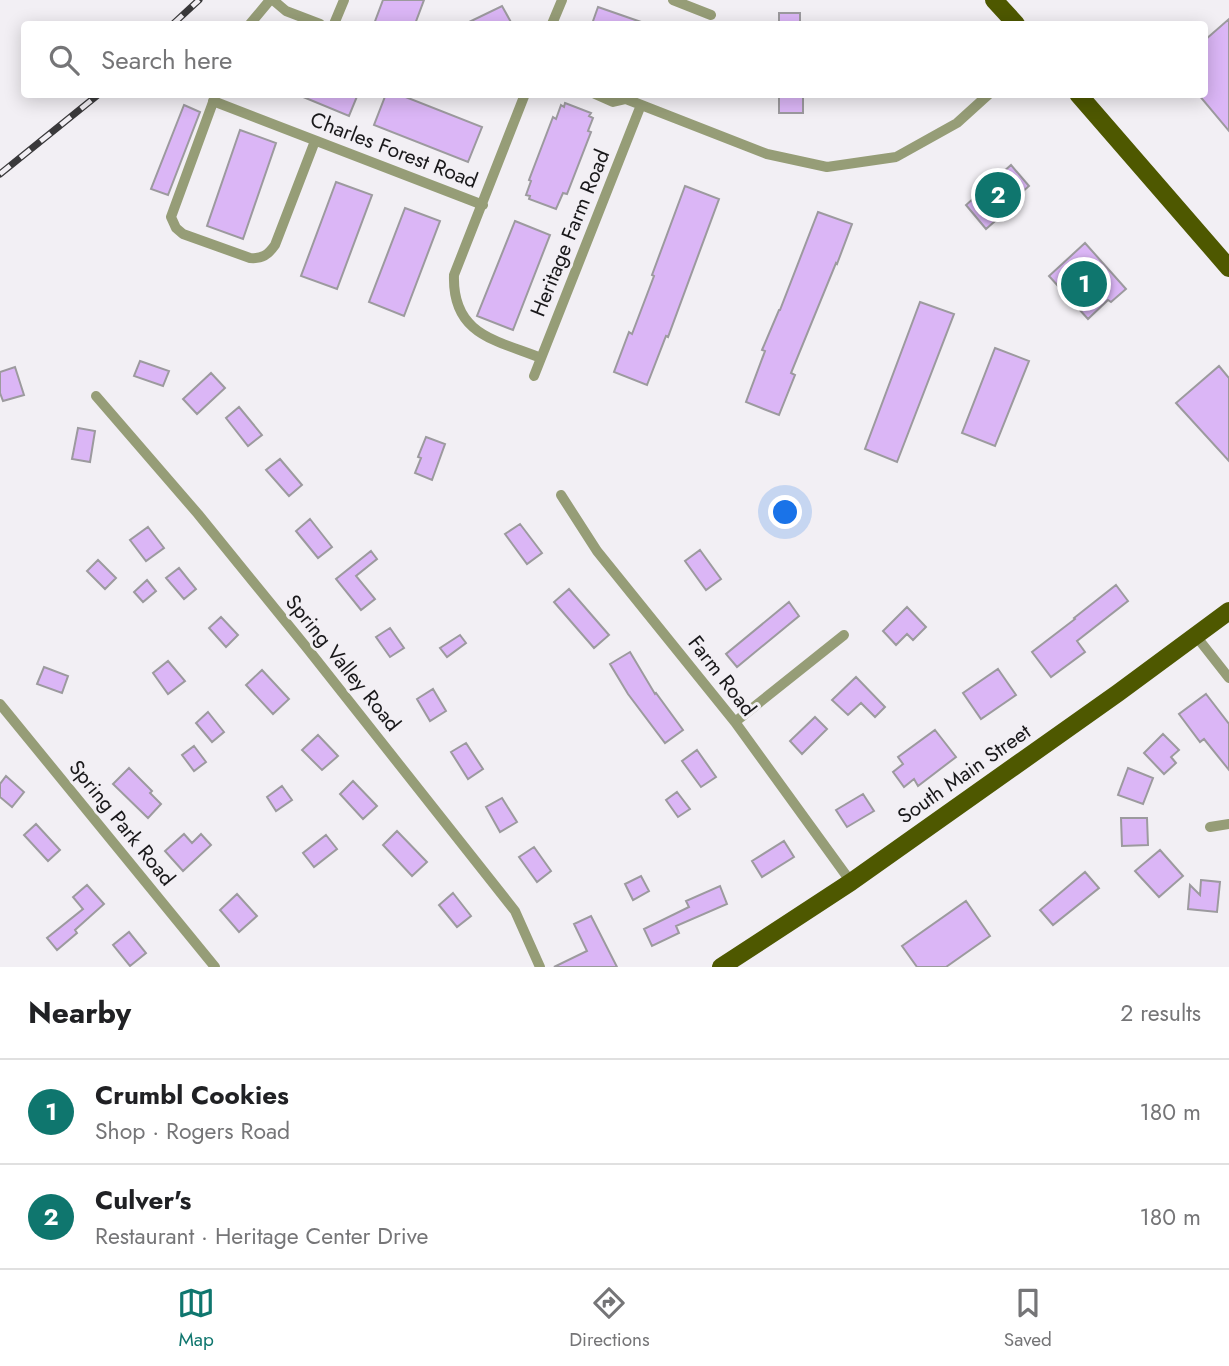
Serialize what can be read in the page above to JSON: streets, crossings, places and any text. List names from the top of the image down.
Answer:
{
  "streets": {
    "main road": ["South Main Street"],
    "street": [
      "Charles Forest Road",
      "Heritage Farm Road",
      "Spring Valley Road",
      "Farm Road",
      "Spring Park Road"
    ]
  },
  "crossings": [
    ["Farm Road", "South Main Street"]
  ],
  "page": {
    "search": "Search here",
    "pins": ["2", "1"],
    "heading": ["Nearby", "2 results"],
    "list": [
      {
        "mark": "1",
        "name": "Crumbl Cookies",
        "note": "Shop · Rogers Road",
        "value": "180 m"
      },
      {
        "mark": "2",
        "name": "Culver's",
        "note": "Restaurant · Heritage Center Drive",
        "value": "180 m"
      }
    ],
    "nav": ["Map", "Directions", "Saved"]
  }
}
